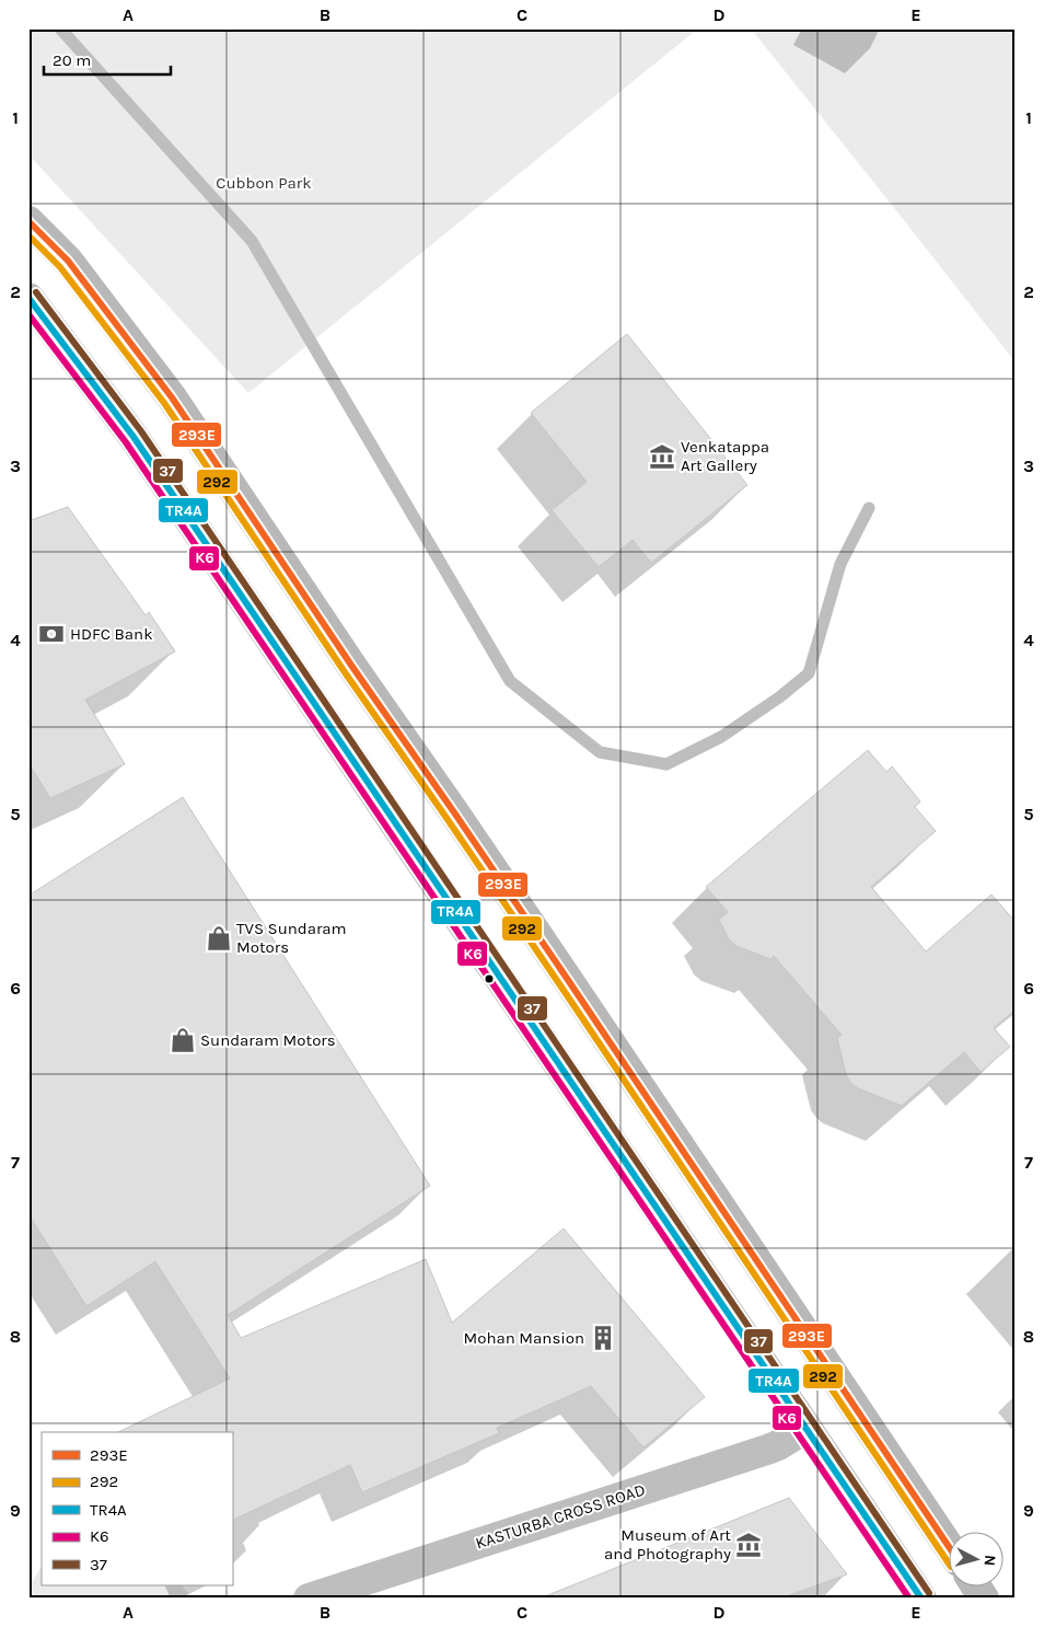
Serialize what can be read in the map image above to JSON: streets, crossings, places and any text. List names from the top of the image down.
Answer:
{
  "streets": {
    "street": ["KASTURBA CROSS ROAD"]
  },
  "parks": ["Cubbon Park"],
  "places": {
    "museum": ["Venkatappa Art Gallery", "Museum of Art and Photography"],
    "bank": ["HDFC Bank"],
    "shop": ["TVS Sundaram Motors", "Sundaram Motors"],
    "building": ["Mohan Mansion"]
  },
  "lines": [
    "transit line 293E",
    "transit line 292",
    "transit line 37",
    "transit line TR4A",
    "transit line K6"
  ],
  "legend": [
    "293E",
    "292",
    "TR4A",
    "K6",
    "37"
  ],
  "scale_bar": "20 m",
  "north": "right",
  "grid": {
    "columns": [
      "A",
      "B",
      "C",
      "D",
      "E"
    ],
    "rows": [
      "1",
      "2",
      "3",
      "4",
      "5",
      "6",
      "7",
      "8",
      "9"
    ]
  }
}
